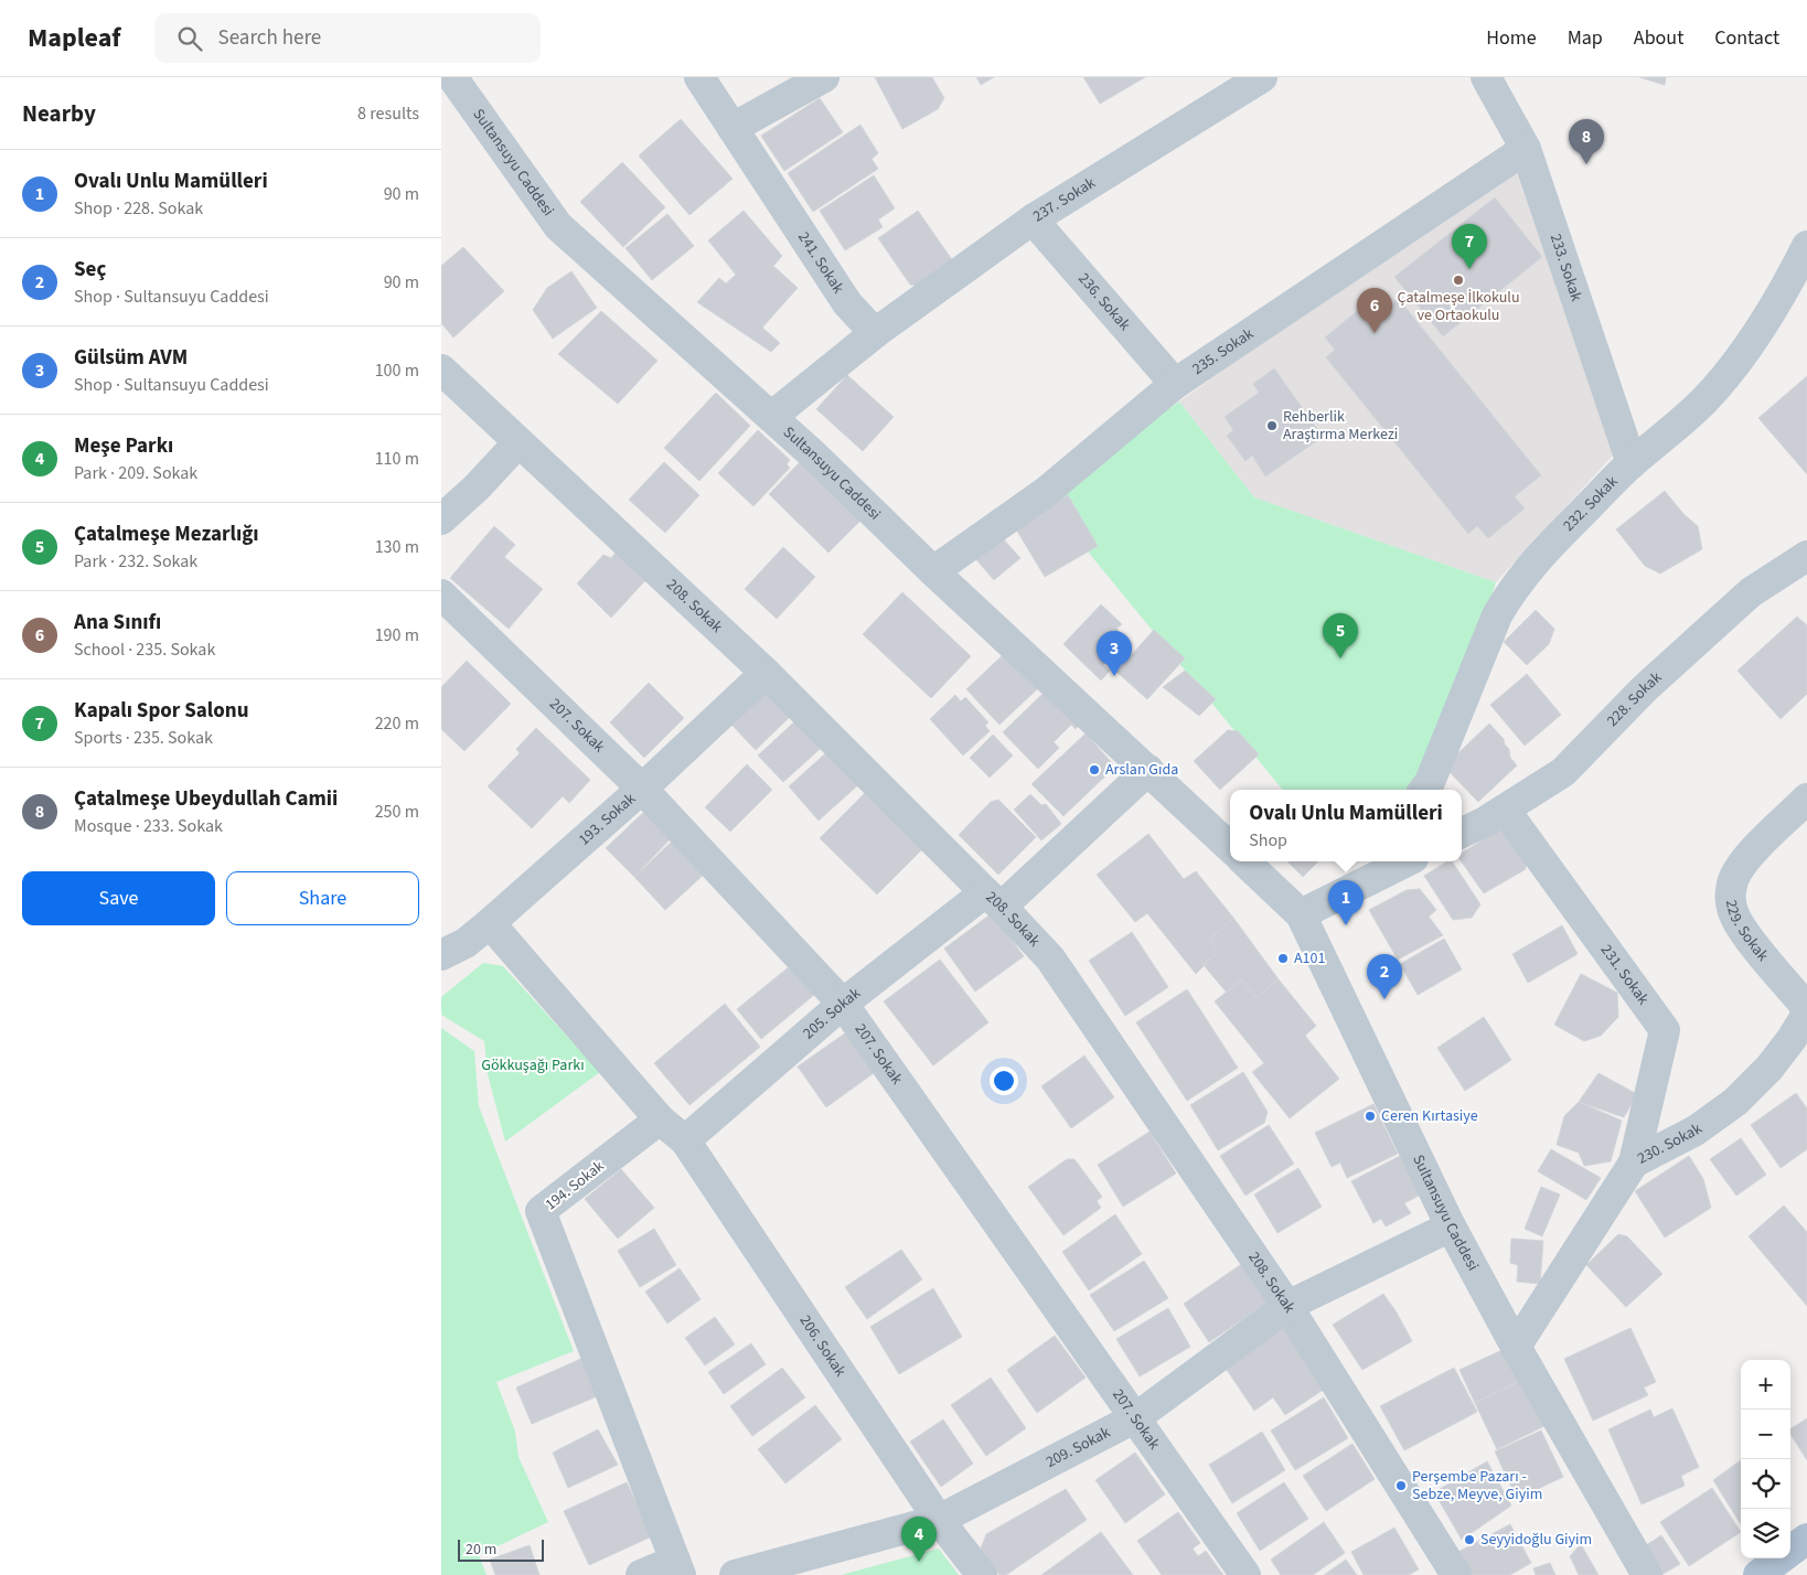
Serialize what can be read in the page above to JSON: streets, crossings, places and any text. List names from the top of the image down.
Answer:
{
  "streets": {
    "street": [
      "Sultansuyu Caddesi",
      "237. Sokak",
      "241. Sokak",
      "233. Sokak",
      "236. Sokak",
      "235. Sokak",
      "232. Sokak",
      "208. Sokak",
      "228. Sokak",
      "207. Sokak",
      "193. Sokak",
      "229. Sokak",
      "231. Sokak",
      "205. Sokak",
      "230. Sokak",
      "194. Sokak",
      "206. Sokak",
      "209. Sokak"
    ]
  },
  "crossings": [
    ["Sultansuyu Caddesi", "235. Sokak"],
    ["Sultansuyu Caddesi", "205. Sokak"],
    ["Sultansuyu Caddesi", "230. Sokak"],
    ["Sultansuyu Caddesi", "209. Sokak"],
    ["237. Sokak", "241. Sokak"],
    ["237. Sokak", "236. Sokak"],
    ["233. Sokak", "235. Sokak"],
    ["233. Sokak", "232. Sokak"],
    ["236. Sokak", "235. Sokak"],
    ["208. Sokak", "193. Sokak"],
    ["208. Sokak", "205. Sokak"],
    ["208. Sokak", "209. Sokak"],
    ["228. Sokak", "231. Sokak"],
    ["207. Sokak", "193. Sokak"],
    ["207. Sokak", "205. Sokak"],
    ["207. Sokak", "209. Sokak"],
    ["231. Sokak", "230. Sokak"],
    ["205. Sokak", "206. Sokak"],
    ["194. Sokak", "206. Sokak"],
    ["206. Sokak", "209. Sokak"]
  ],
  "parks": ["Gökkuşağı Parkı"],
  "places": [
    "Çatalmeşe İlkokulu ve Ortaokulu",
    "Rehberlik Araştırma Merkezi",
    "Arslan Gıda",
    "A101",
    "Ceren Kırtasiye",
    "Perşembe Pazarı - Sebze, Meyve, Giyim",
    "Seyyidoğlu Giyim"
  ],
  "scale_bar": "20 m",
  "page": {
    "header": "Mapleaf",
    "search": "Search here",
    "nav": [
      "Home",
      "Map",
      "About",
      "Contact"
    ],
    "heading": ["Nearby", "8 results"],
    "pins": [
      "8",
      "7",
      "6",
      "5",
      "3",
      "1",
      "2",
      "4"
    ],
    "list": [
      {
        "mark": "1",
        "name": "Ovalı Unlu Mamülleri",
        "note": "Shop · 228. Sokak",
        "value": "90 m"
      },
      {
        "mark": "2",
        "name": "Seç",
        "note": "Shop · Sultansuyu Caddesi",
        "value": "90 m"
      },
      {
        "mark": "3",
        "name": "Gülsüm AVM",
        "note": "Shop · Sultansuyu Caddesi",
        "value": "100 m"
      },
      {
        "mark": "4",
        "name": "Meşe Parkı",
        "note": "Park · 209. Sokak",
        "value": "110 m"
      },
      {
        "mark": "5",
        "name": "Çatalmeşe Mezarlığı",
        "note": "Park · 232. Sokak",
        "value": "130 m"
      },
      {
        "mark": "6",
        "name": "Ana Sınıfı",
        "note": "School · 235. Sokak",
        "value": "190 m"
      },
      {
        "mark": "7",
        "name": "Kapalı Spor Salonu",
        "note": "Sports · 235. Sokak",
        "value": "220 m"
      },
      {
        "mark": "8",
        "name": "Çatalmeşe Ubeydullah Camii",
        "note": "Mosque · 233. Sokak",
        "value": "250 m"
      }
    ],
    "popup": ["Ovalı Unlu Mamülleri", "Shop"],
    "buttons": ["Save", "Share"],
    "map_buttons": ["+", "−"],
    "scale": "20 m"
  }
}
